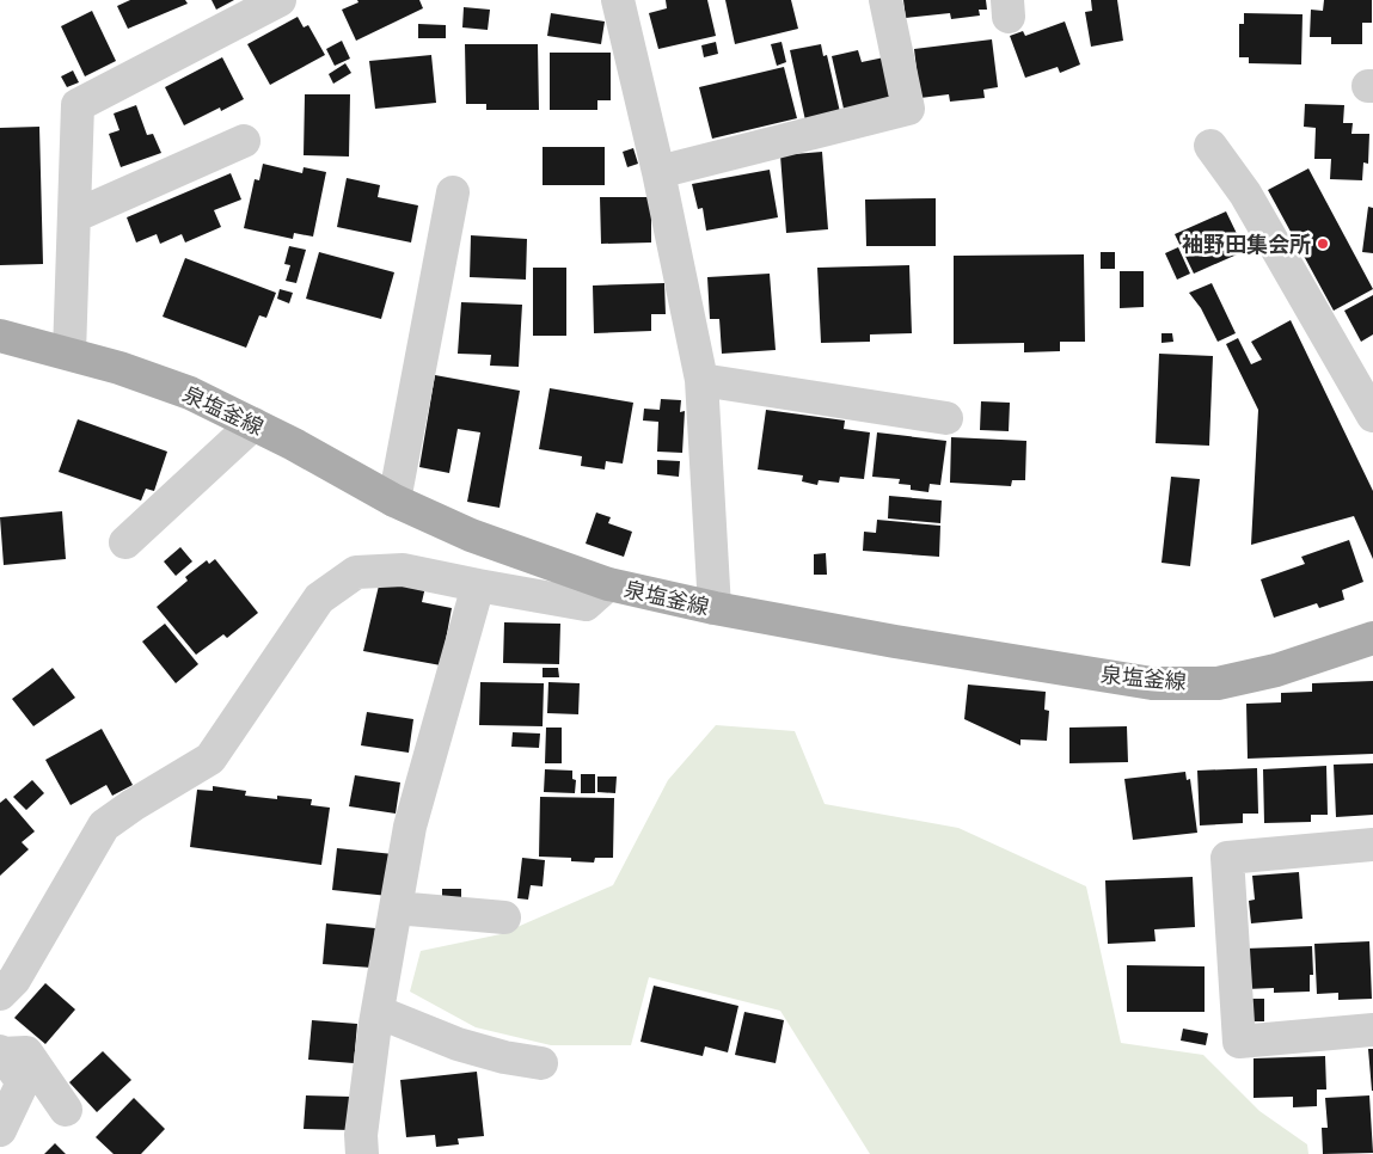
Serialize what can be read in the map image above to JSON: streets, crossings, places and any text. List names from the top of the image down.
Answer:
{
  "streets": {
    "main road": ["泉塩釜線"]
  },
  "places": ["袖野田集会所"]
}
